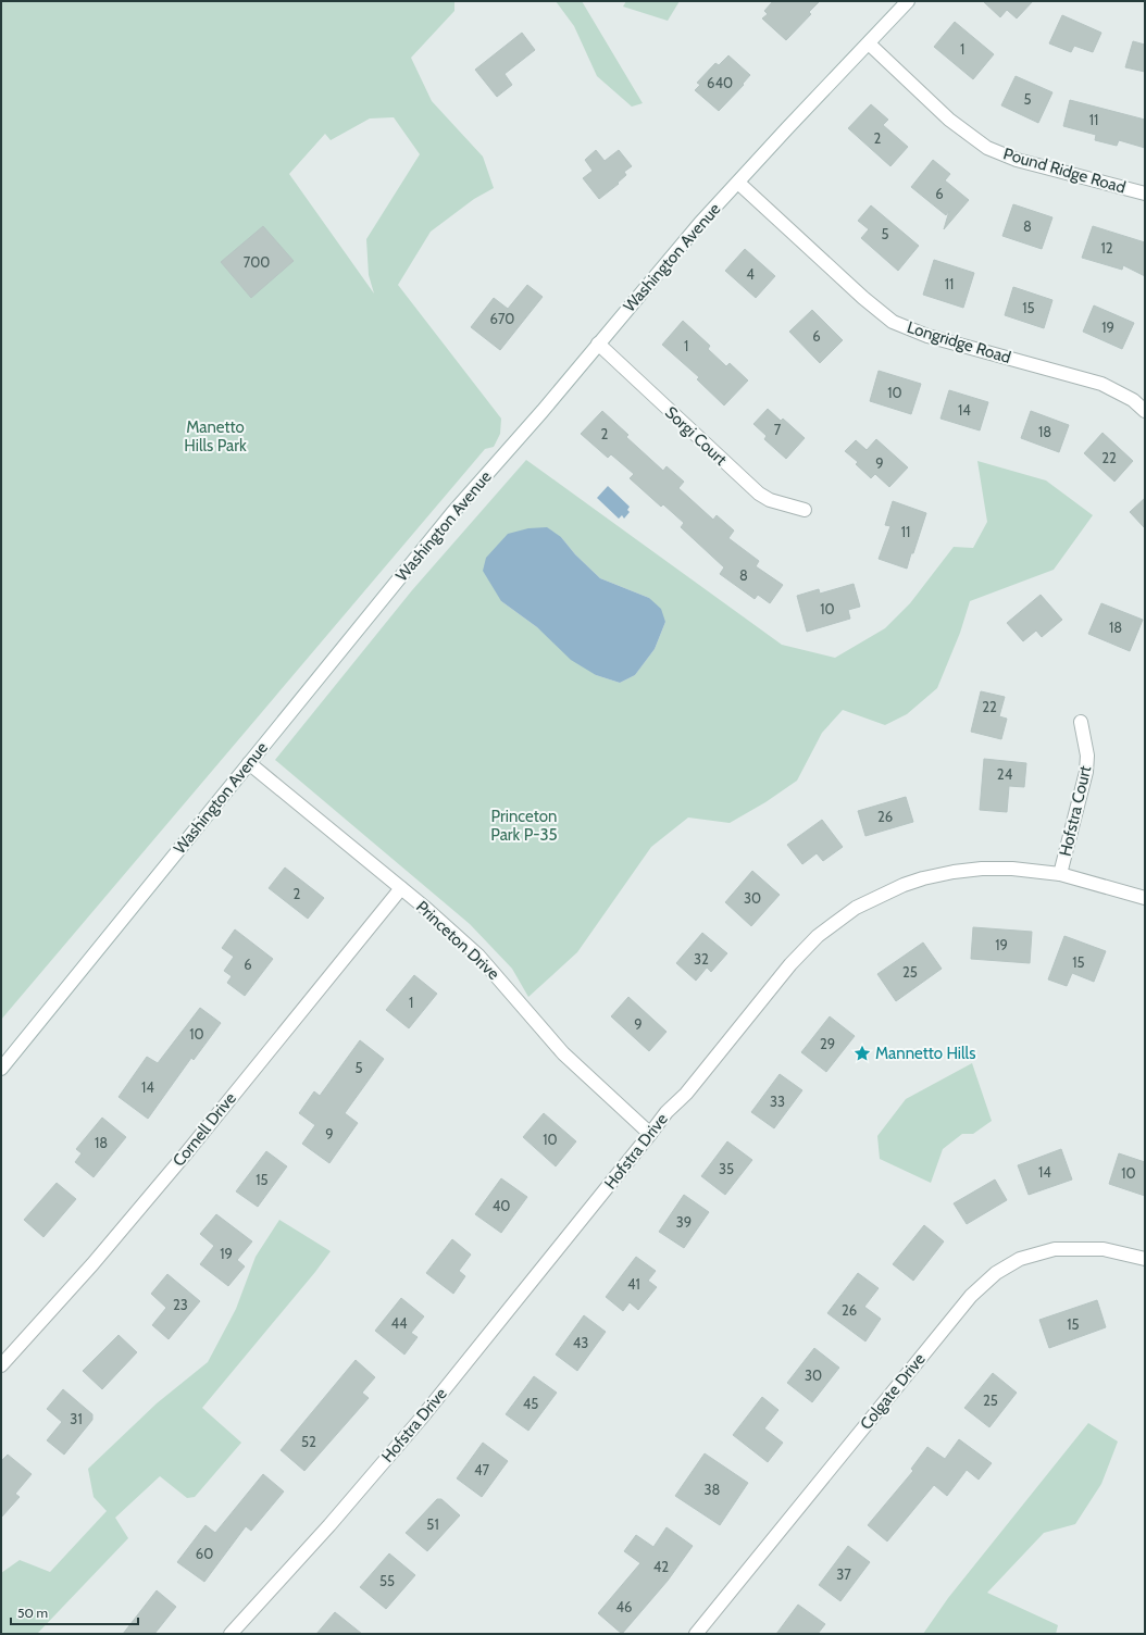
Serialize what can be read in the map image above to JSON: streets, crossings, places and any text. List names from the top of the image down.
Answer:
{
  "streets": {
    "street": [
      "Pound Ridge Road",
      "Washington Avenue",
      "Longridge Road",
      "Sorgi Court",
      "Hofstra Court",
      "Princeton Drive",
      "Cornell Drive",
      "Hofstra Drive",
      "Colgate Drive"
    ]
  },
  "crossings": [
    ["Pound Ridge Road", "Washington Avenue"],
    ["Washington Avenue", "Longridge Road"],
    ["Washington Avenue", "Sorgi Court"],
    ["Washington Avenue", "Princeton Drive"],
    ["Hofstra Court", "Hofstra Drive"],
    ["Princeton Drive", "Cornell Drive"],
    ["Princeton Drive", "Hofstra Drive"]
  ],
  "parks": ["Manetto Hills Park", "Princeton Park P-35"],
  "places": {
    "place": ["Mannetto Hills"]
  },
  "house_numbers": [
    "1",
    "640",
    "5",
    "11",
    "2",
    "6",
    "8",
    "5",
    "12",
    "700",
    "4",
    "11",
    "15",
    "670",
    "19",
    "6",
    "1",
    "10",
    "14",
    "7",
    "18",
    "2",
    "22",
    "9",
    "11",
    "8",
    "10",
    "18",
    "22",
    "24",
    "26",
    "2",
    "30",
    "19",
    "32",
    "15",
    "6",
    "25",
    "1",
    "9",
    "10",
    "29",
    "5",
    "14",
    "33",
    "9",
    "10",
    "18",
    "35",
    "14",
    "10",
    "15",
    "40",
    "39",
    "19",
    "41",
    "23",
    "26",
    "44",
    "15",
    "43",
    "30",
    "25",
    "45",
    "31",
    "52",
    "47",
    "38",
    "51",
    "60",
    "42",
    "37",
    "55",
    "46"
  ],
  "scale_bar": "50 m"
}
